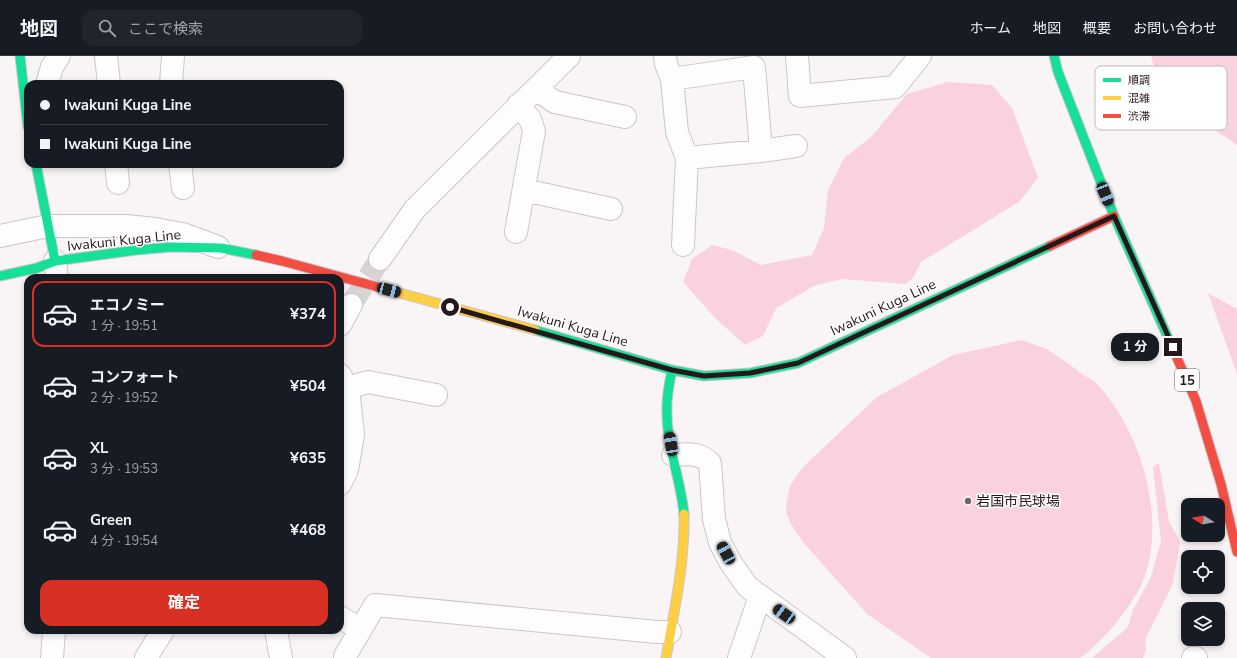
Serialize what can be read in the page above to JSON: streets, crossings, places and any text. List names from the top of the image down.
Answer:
{
  "streets": {
    "main road": ["Iwakuni Kuga Line", "15"]
  },
  "crossings": [
    ["Iwakuni Kuga Line", "15"]
  ],
  "places": ["岩国市民球場"],
  "legend": ["順調", "混雑", "渋滞"],
  "north": "left",
  "page": {
    "header": "地図",
    "search": "ここで検索",
    "nav": [
      "ホーム",
      "地図",
      "概要",
      "お問い合わせ"
    ],
    "banner": ["Iwakuni Kuga Line", "Iwakuni Kuga Line"],
    "list": [
      {
        "name": "エコノミー",
        "note": "1 分 · 19:51",
        "value": "¥374"
      },
      {
        "name": "コンフォート",
        "note": "2 分 · 19:52",
        "value": "¥504"
      },
      {
        "name": "XL",
        "note": "3 分 · 19:53",
        "value": "¥635"
      },
      {
        "name": "Green",
        "note": "4 分 · 19:54",
        "value": "¥468"
      }
    ],
    "bubble": "1 分",
    "buttons": "確定"
  }
}
